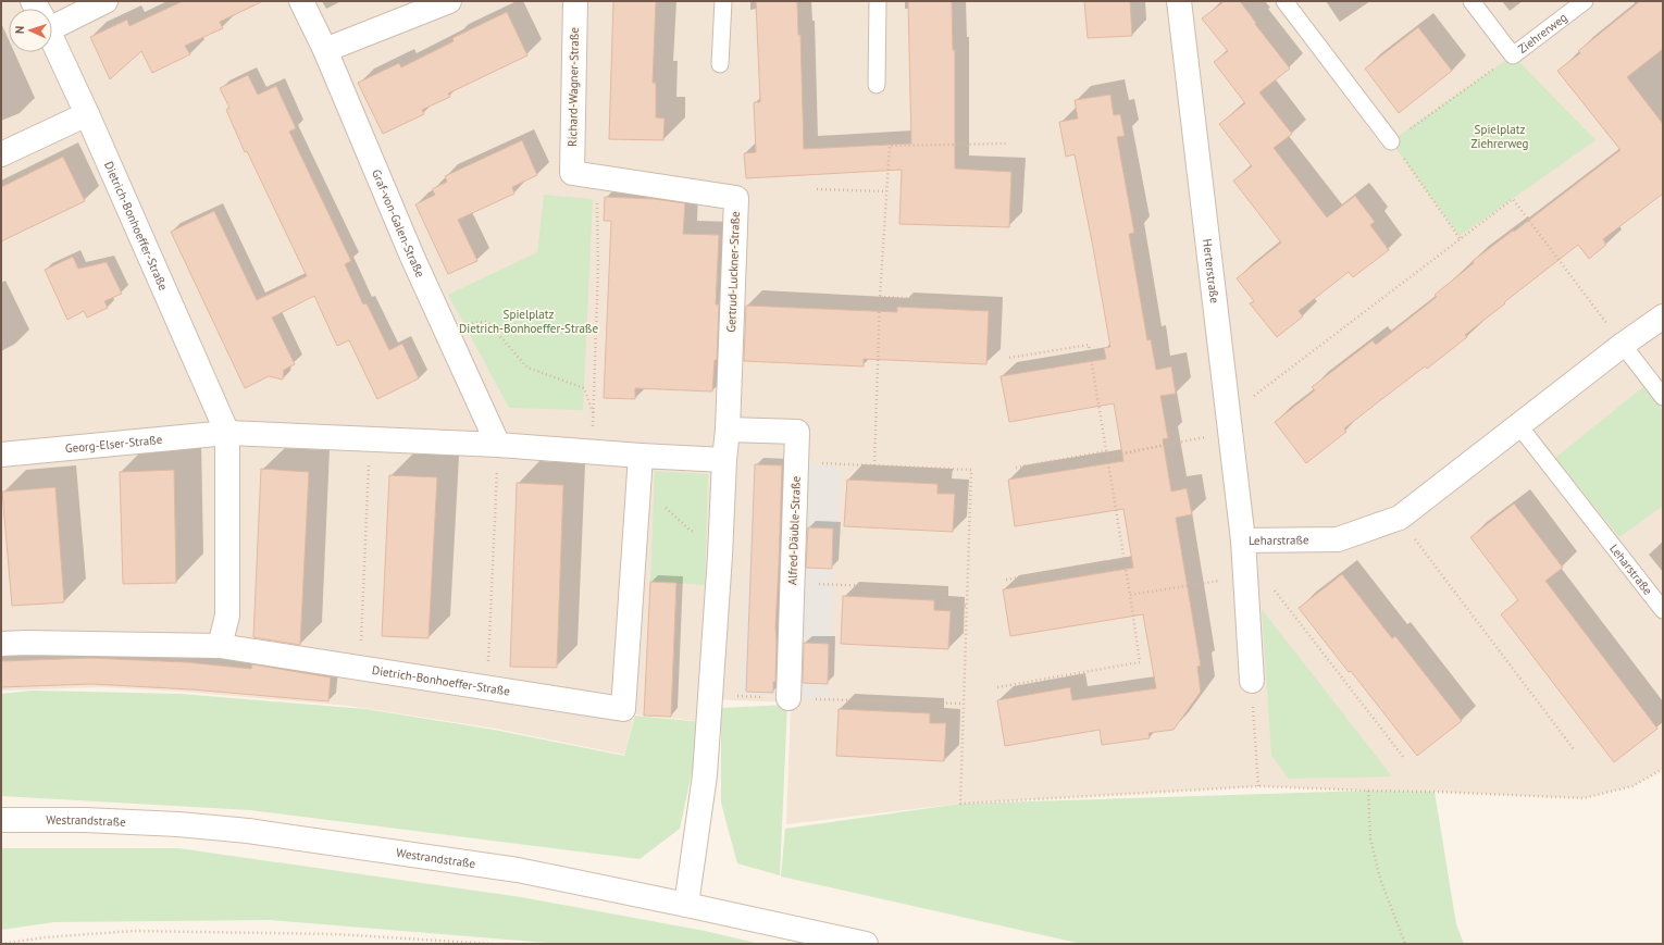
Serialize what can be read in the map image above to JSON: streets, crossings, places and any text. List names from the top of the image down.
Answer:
{
  "streets": {
    "street": [
      "Richard-Wagner-Straße",
      "Graf-von-Galen-Straße",
      "Dietrich-Bonhoeffer-Straße",
      "Herterstraße",
      "Gertrud-Luckner-Straße",
      "Georg-Elser-Straße",
      "Alfred-Däuble-Straße",
      "Leharstraße",
      "Westrandstraße"
    ],
    "lane": ["Ziehrerweg"]
  },
  "crossings": [
    ["Richard-Wagner-Straße", "Gertrud-Luckner-Straße"],
    ["Dietrich-Bonhoeffer-Straße", "Georg-Elser-Straße"],
    ["Herterstraße", "Leharstraße"],
    ["Gertrud-Luckner-Straße", "Alfred-Däuble-Straße"]
  ],
  "parks": ["Spielplatz Ziehrerweg", "Spielplatz Dietrich-Bonhoeffer-Straße"],
  "north": "left"
}
